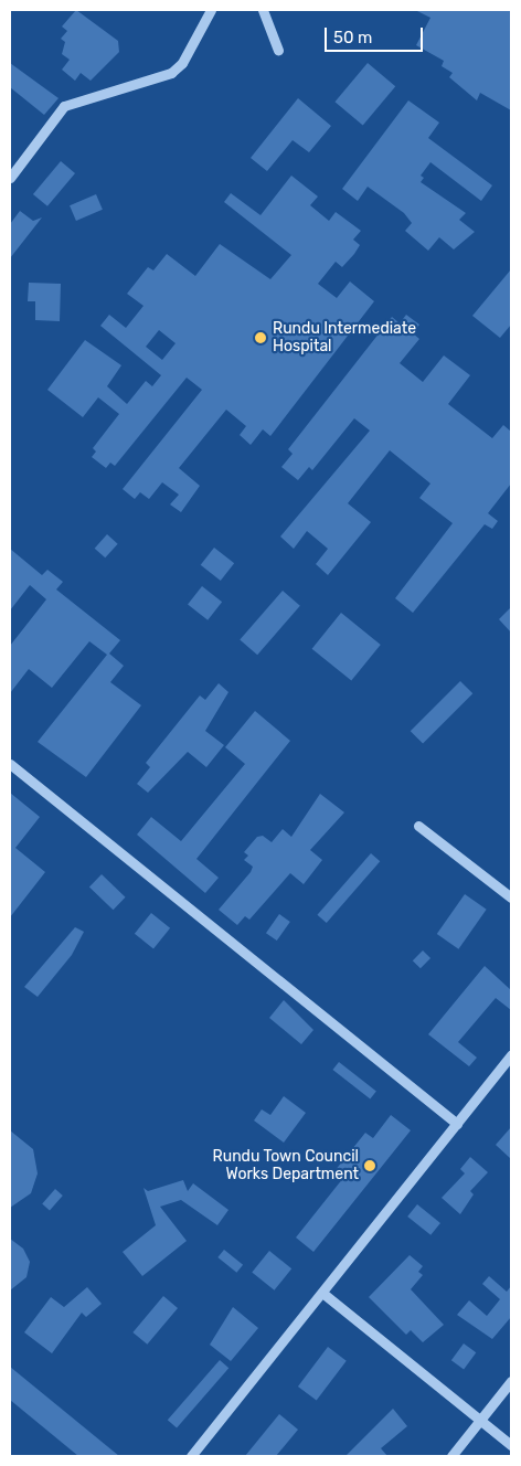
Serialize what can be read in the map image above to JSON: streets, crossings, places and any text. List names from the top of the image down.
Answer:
{
  "places": ["Rundu Intermediate Hospital", "Rundu Town Council Works Department"],
  "scale_bar": "50 m"
}
